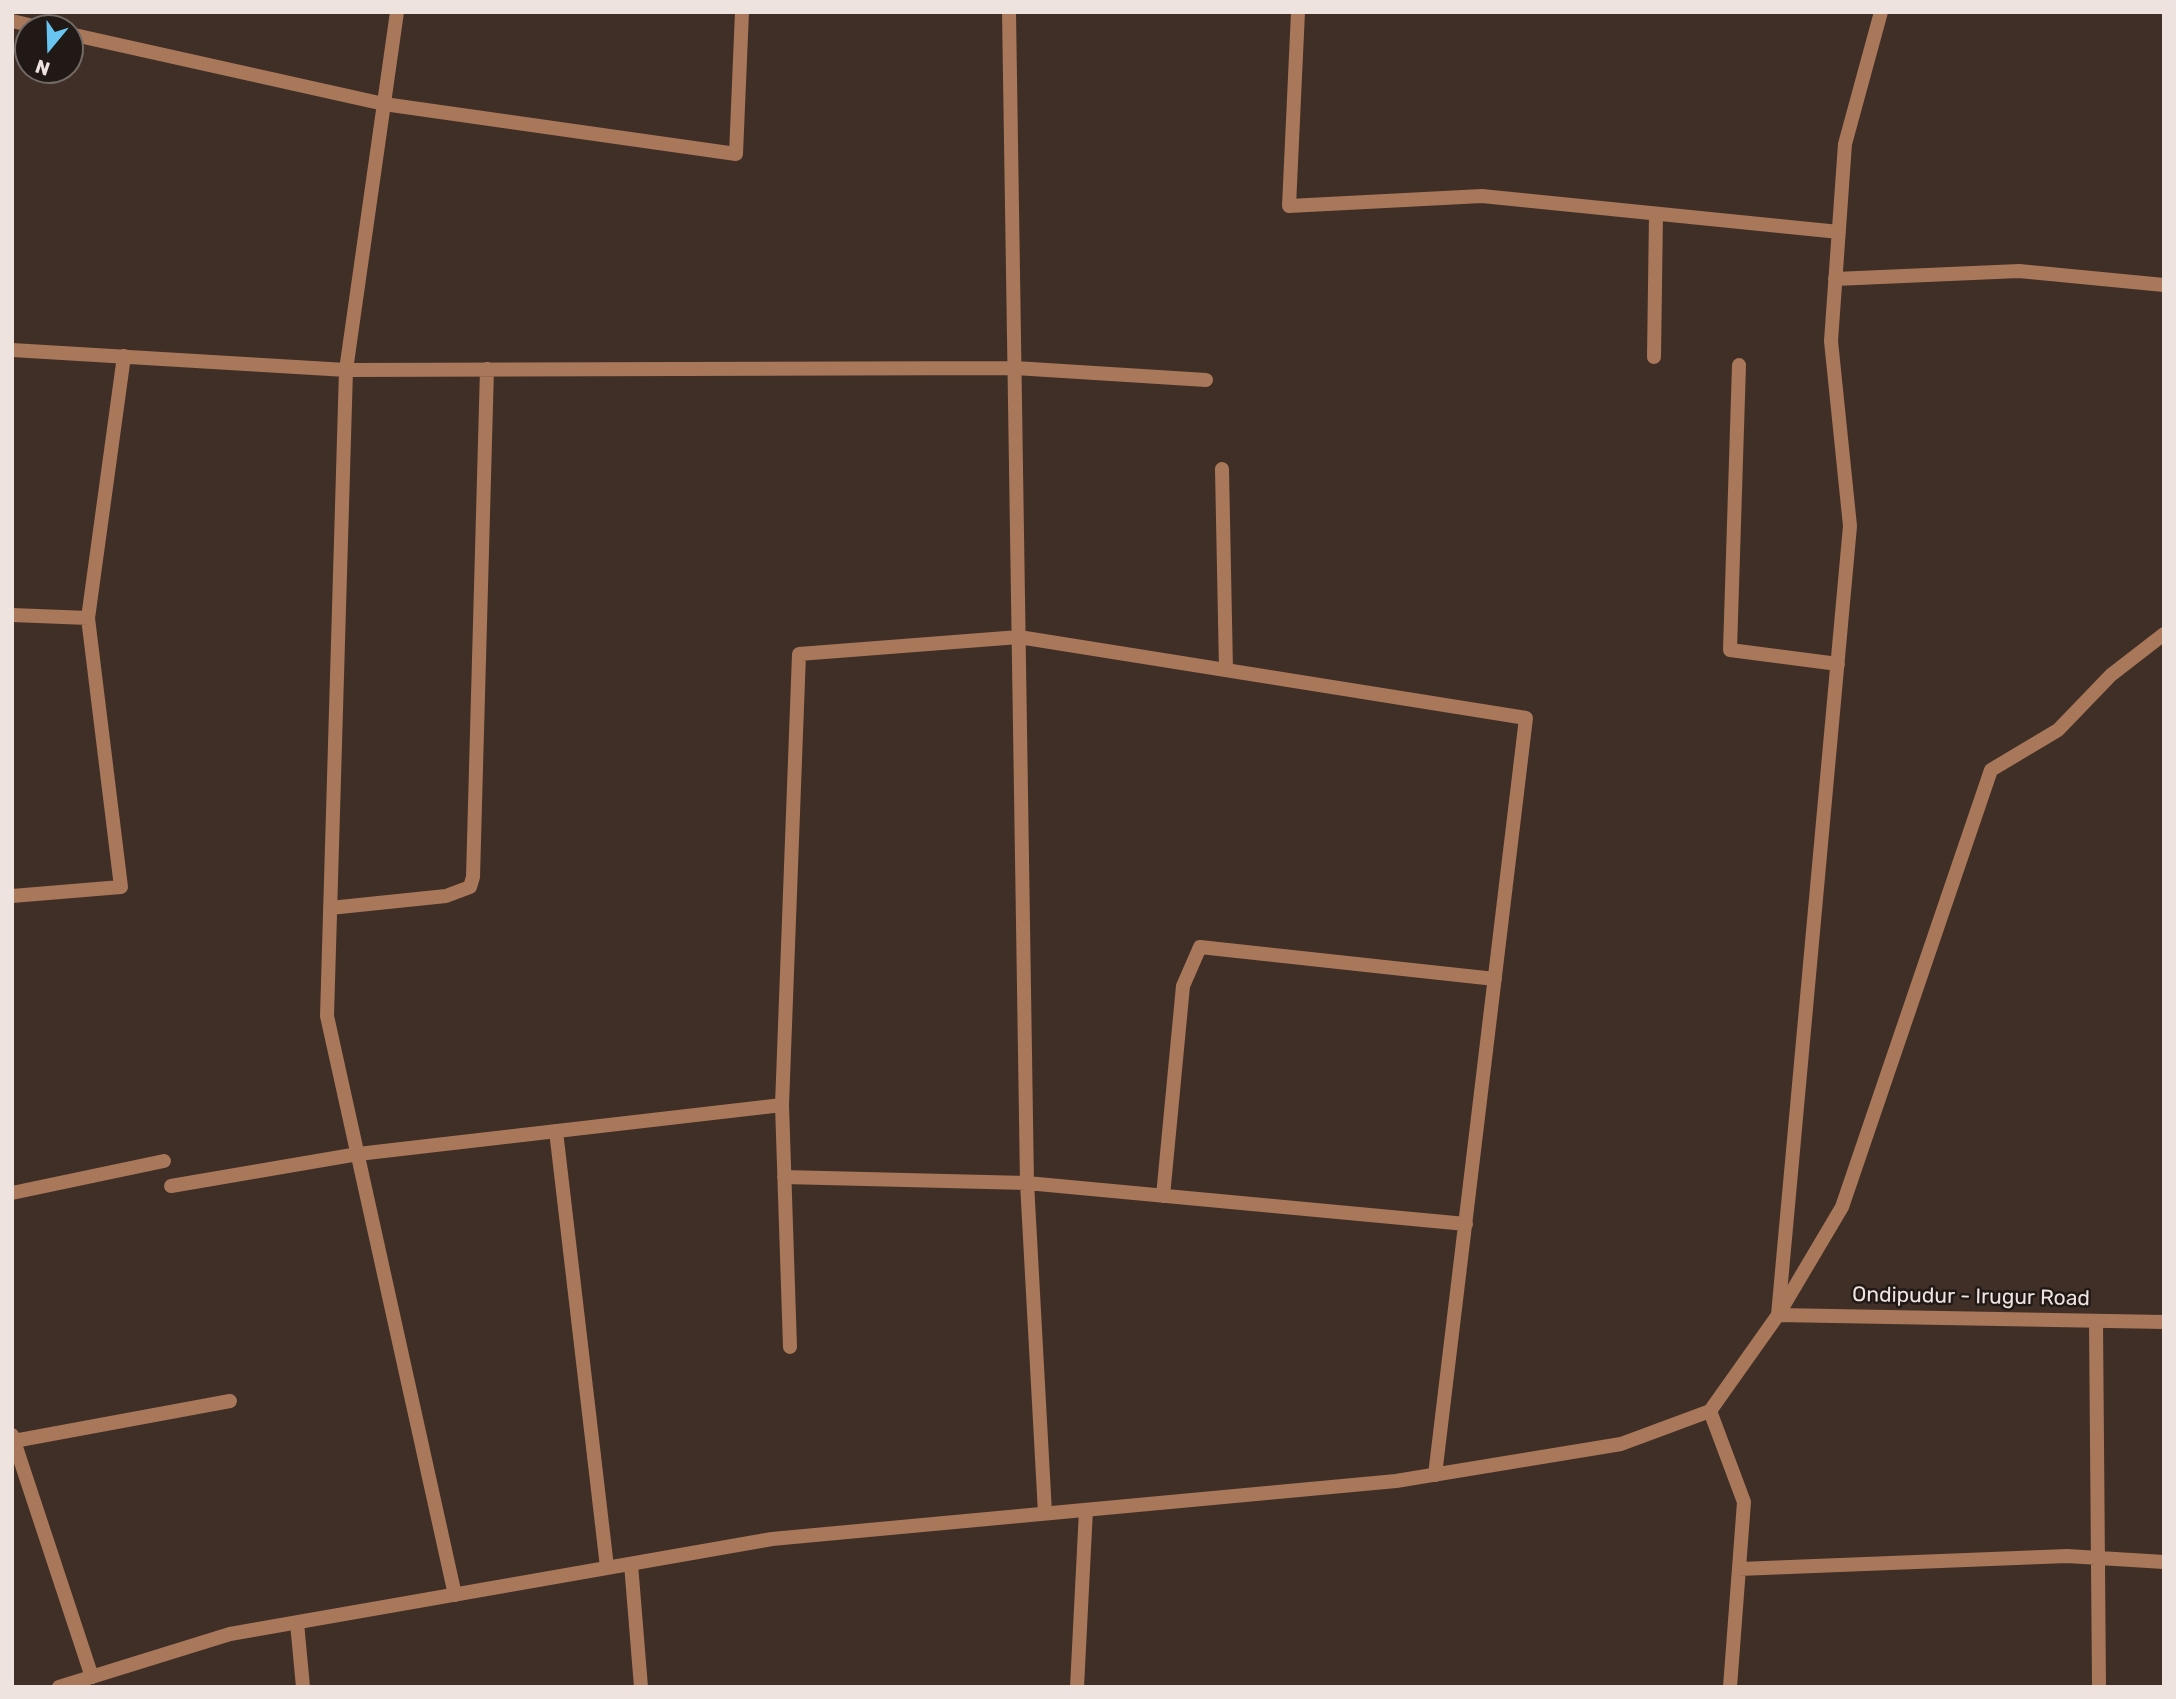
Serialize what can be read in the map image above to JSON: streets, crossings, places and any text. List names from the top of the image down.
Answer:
{
  "streets": {
    "street": ["Ondipudur - Irugur Road"]
  },
  "north": "bottom"
}
